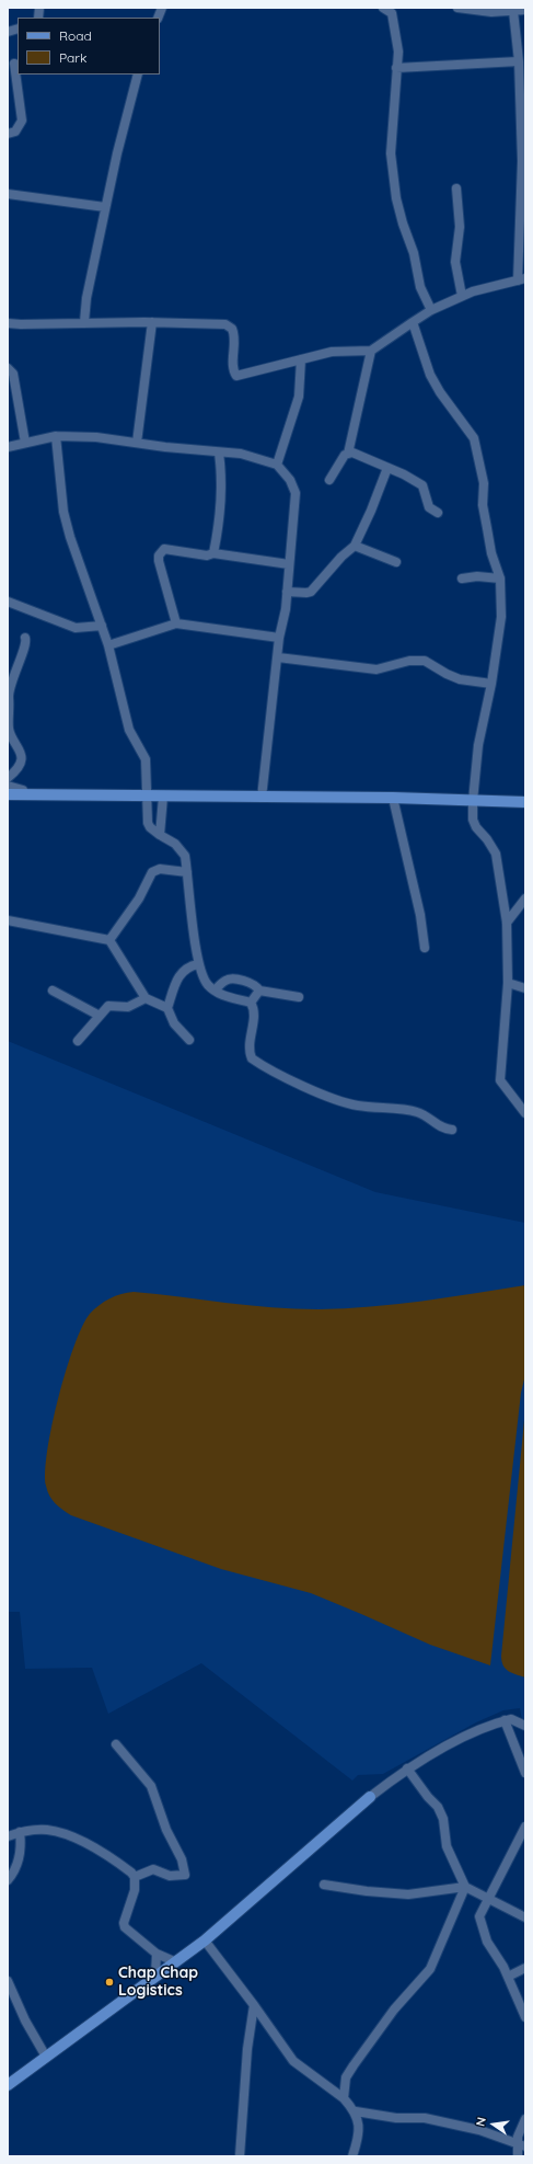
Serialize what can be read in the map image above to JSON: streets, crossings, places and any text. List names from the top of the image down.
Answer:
{
  "places": ["Chap Chap Logistics"],
  "legend": ["Road", "Park"],
  "north": "left"
}
